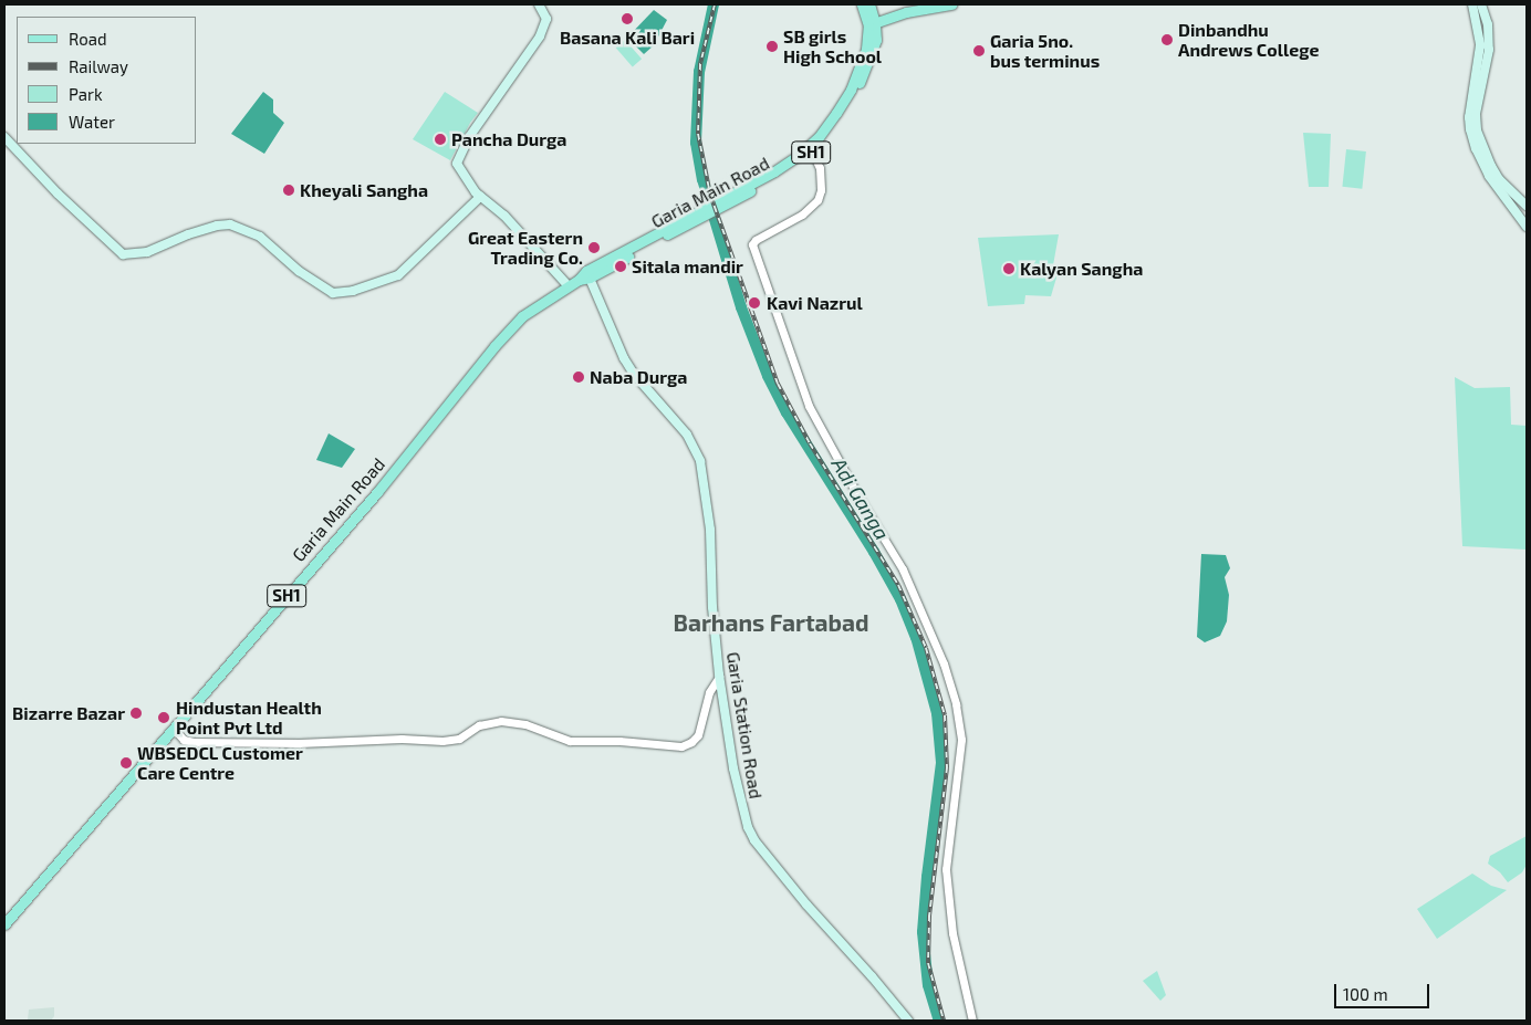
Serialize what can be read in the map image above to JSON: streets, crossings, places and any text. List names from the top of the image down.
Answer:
{
  "streets": {
    "main road": ["SH1", "Garia Main Road", "Garia Station Road"]
  },
  "crossings": [
    ["Garia Main Road", "Garia Station Road"]
  ],
  "districts": ["Barhans Fartabad"],
  "water": ["Adi Ganga"],
  "places": [
    "Basana Kali Bari",
    "Dinbandhu Andrews College",
    "SB girls High School",
    "Garia 5no. bus terminus",
    "Pancha Durga",
    "Kheyali Sangha",
    "Great Eastern Trading Co.",
    "Sitala mandir",
    "Kalyan Sangha",
    "Kavi Nazrul",
    "Naba Durga",
    "Bizarre Bazar",
    "Hindustan Health Point Pvt Ltd",
    "WBSEDCL Customer Care Centre"
  ],
  "legend": [
    "Road",
    "Railway",
    "Park",
    "Water"
  ],
  "scale_bar": "100 m"
}
